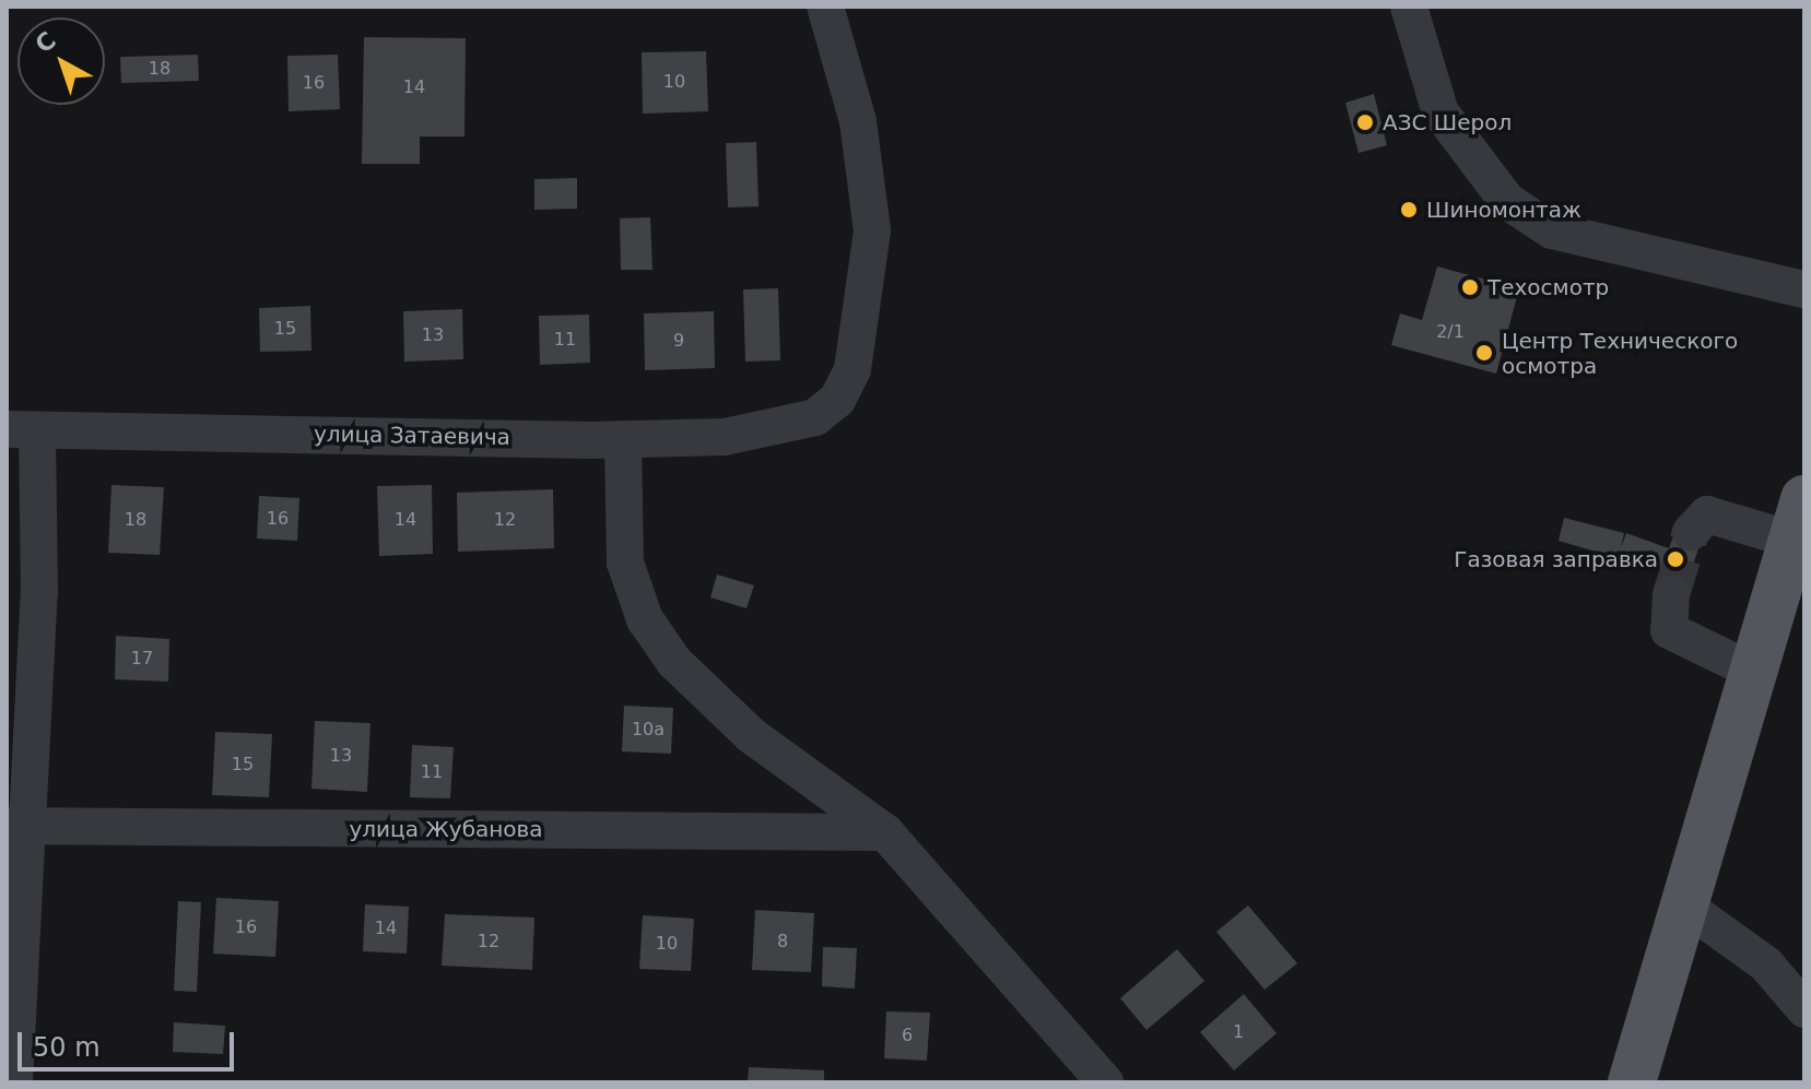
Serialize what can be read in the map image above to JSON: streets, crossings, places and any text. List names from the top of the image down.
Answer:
{
  "streets": {
    "street": ["улица Затаевича", "улица Жубанова"]
  },
  "places": [
    "АЗС Шерол",
    "Шиномонтаж",
    "Техосмотр",
    "Центр Технического осмотра",
    "Газовая заправка"
  ],
  "house_numbers": [
    "18",
    "10",
    "16",
    "14",
    "15",
    "2/1",
    "13",
    "11",
    "9",
    "16",
    "18",
    "14",
    "12",
    "17",
    "10а",
    "13",
    "15",
    "11",
    "16",
    "14",
    "12",
    "8",
    "10",
    "1",
    "6"
  ],
  "scale_bar": "50 m",
  "north": "top left"
}
